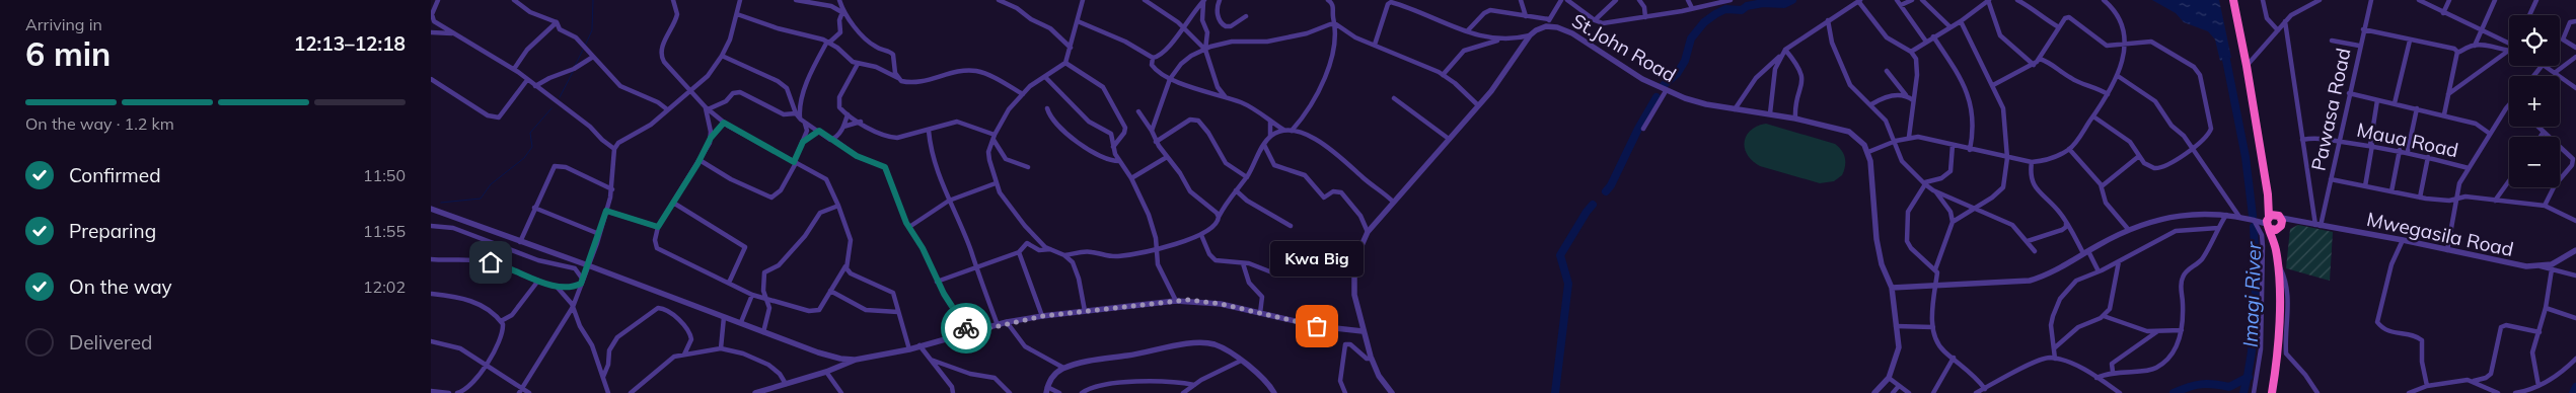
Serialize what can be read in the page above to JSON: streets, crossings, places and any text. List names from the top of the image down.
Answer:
{
  "streets": {
    "street": [
      "St.John Road",
      "Pawasa Road",
      "Maua Road",
      "Mwegasila Road"
    ]
  },
  "crossings": [
    ["Pawasa Road", "Maua Road"],
    ["Pawasa Road", "Mwegasila Road"]
  ],
  "water": ["Imagi River"],
  "places": ["Kwa Big"],
  "page": {
    "heading": ["6 min", "Arriving in", "12:13–12:18"],
    "map_buttons": ["+", "−"],
    "bar": "On the way · 1.2 km",
    "list": [
      ["Confirmed", "11:50"],
      ["Preparing", "11:55"],
      ["On the way", "12:02"],
      "Delivered"
    ],
    "bubble": "Kwa Big"
  }
}
